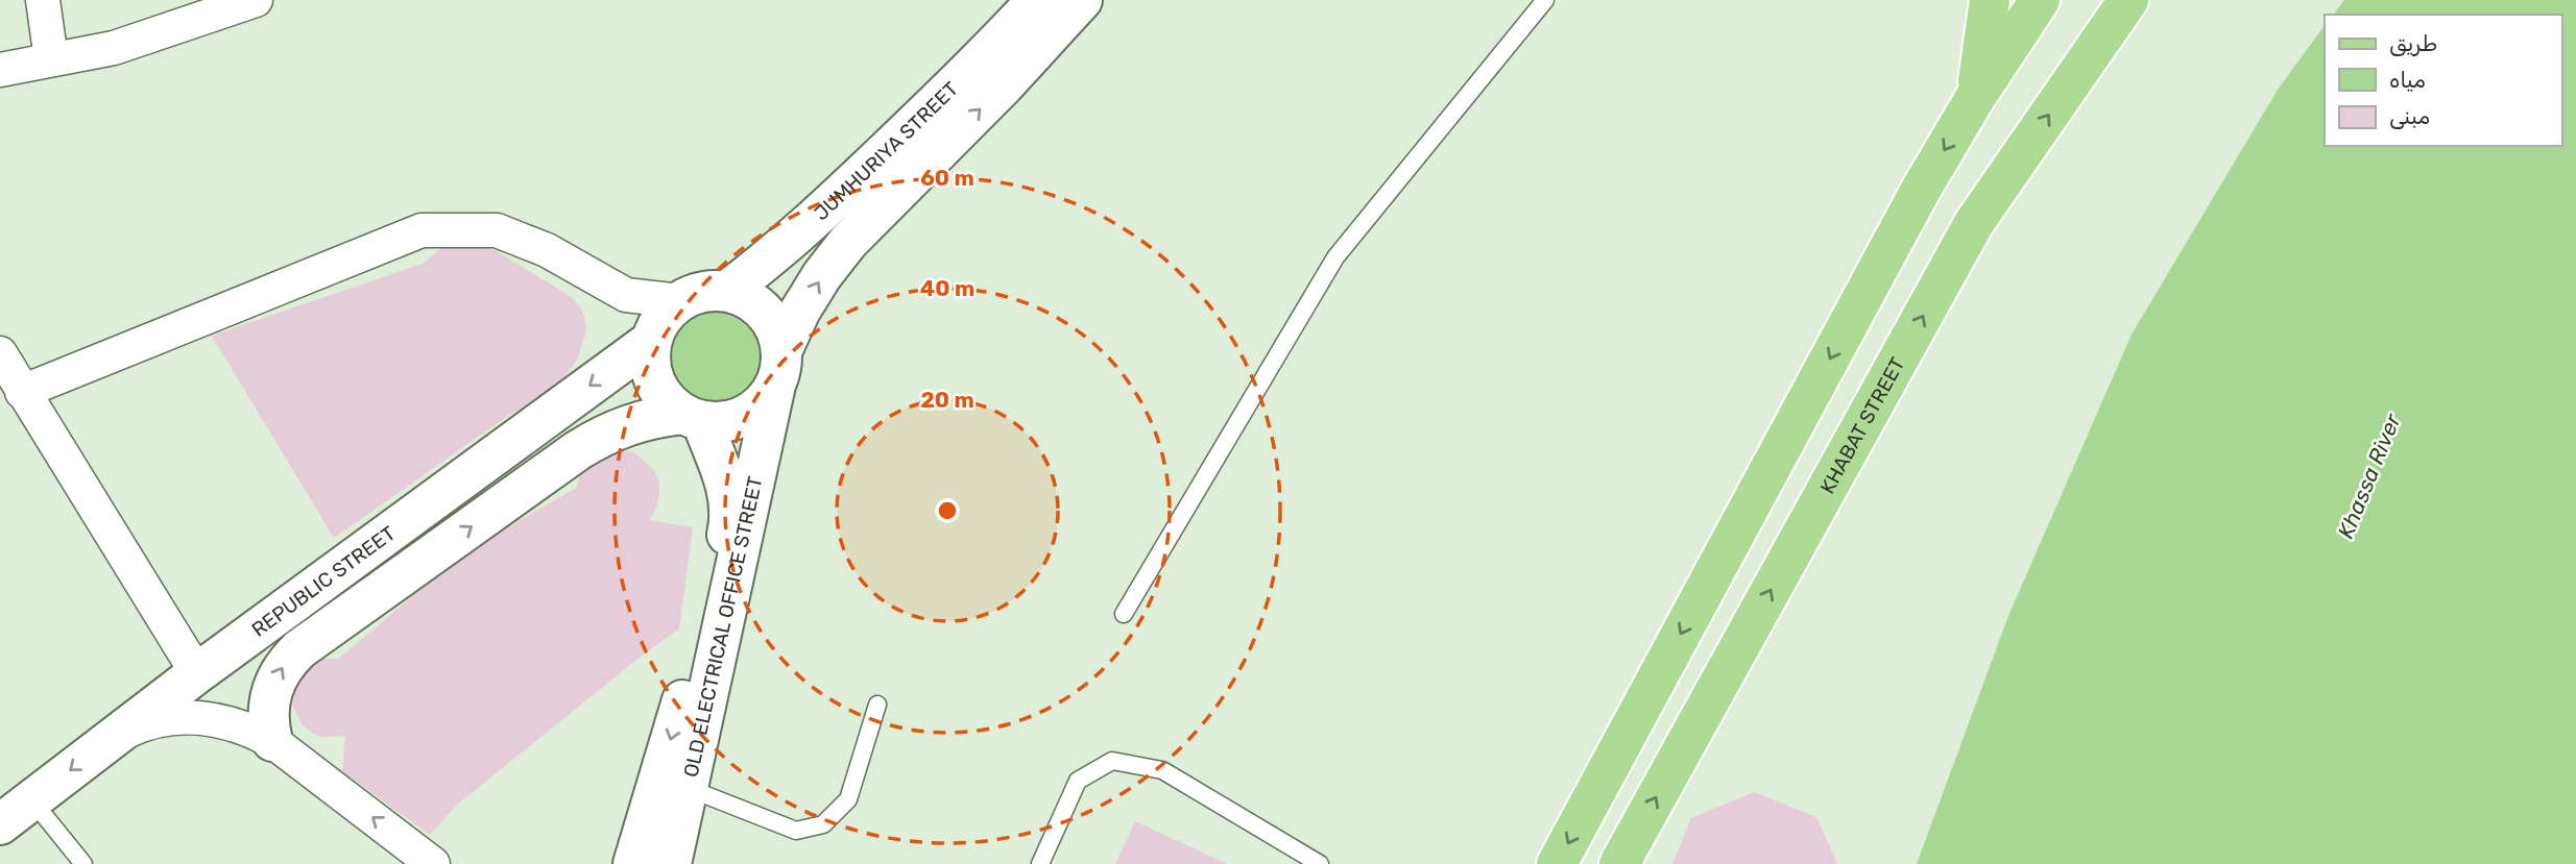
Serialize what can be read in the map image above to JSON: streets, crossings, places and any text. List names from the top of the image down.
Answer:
{
  "streets": {
    "main road": ["KHABAT STREET"],
    "street": ["JUMHURIYA STREET", "REPUBLIC STREET", "OLD ELECTRICAL OFFICE STREET"]
  },
  "crossings": [
    ["JUMHURIYA STREET", "REPUBLIC STREET"],
    ["JUMHURIYA STREET", "OLD ELECTRICAL OFFICE STREET"],
    ["REPUBLIC STREET", "OLD ELECTRICAL OFFICE STREET"]
  ],
  "water": ["Khassa River"],
  "legend": ["طريق", "مياه", "مبنى"],
  "rings": ["60 m", "40 m", "20 m"]
}
